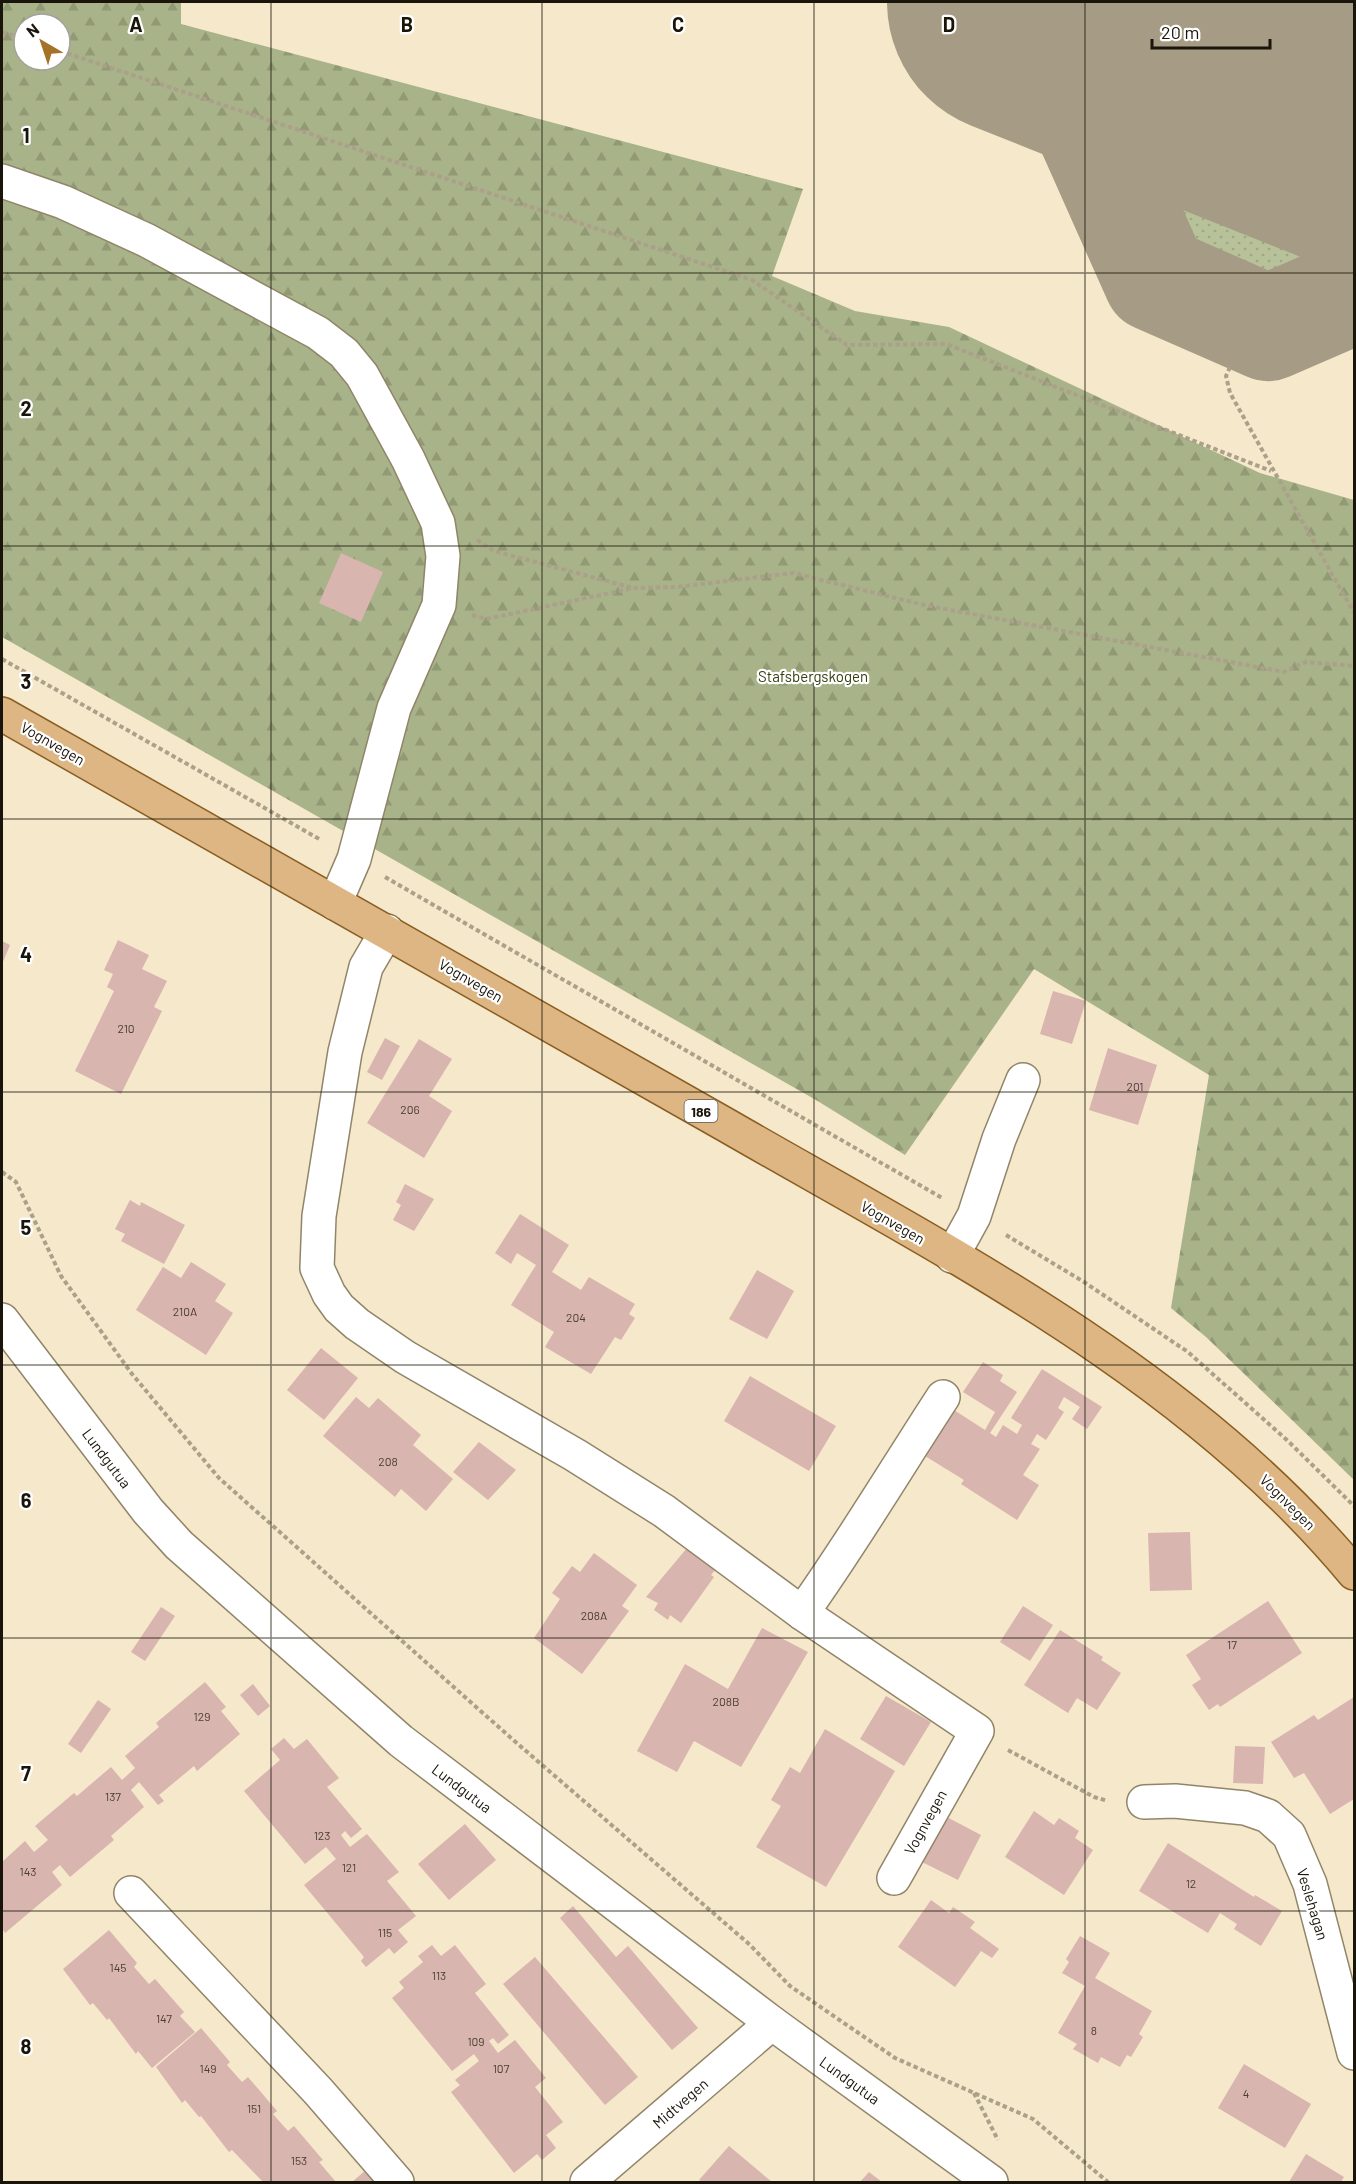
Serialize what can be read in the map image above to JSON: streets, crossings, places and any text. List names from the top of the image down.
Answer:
{
  "streets": {
    "main road": ["Vognvegen", "186"],
    "street": ["Lundgutua", "Veslehagan", "Midtvegen"]
  },
  "crossings": [
    ["Lundgutua", "Midtvegen"]
  ],
  "parks": ["Stafsbergskogen"],
  "house_numbers": [
    "210",
    "201",
    "206",
    "210A",
    "204",
    "208",
    "208A",
    "17",
    "208B",
    "129",
    "137",
    "123",
    "121",
    "143",
    "12",
    "115",
    "145",
    "113",
    "147",
    "8",
    "109",
    "149",
    "107",
    "4",
    "151",
    "153"
  ],
  "scale_bar": "20 m",
  "north": "top left",
  "grid": {
    "columns": [
      "A",
      "B",
      "C",
      "D"
    ],
    "rows": [
      "1",
      "2",
      "3",
      "4",
      "5",
      "6",
      "7",
      "8"
    ]
  }
}
